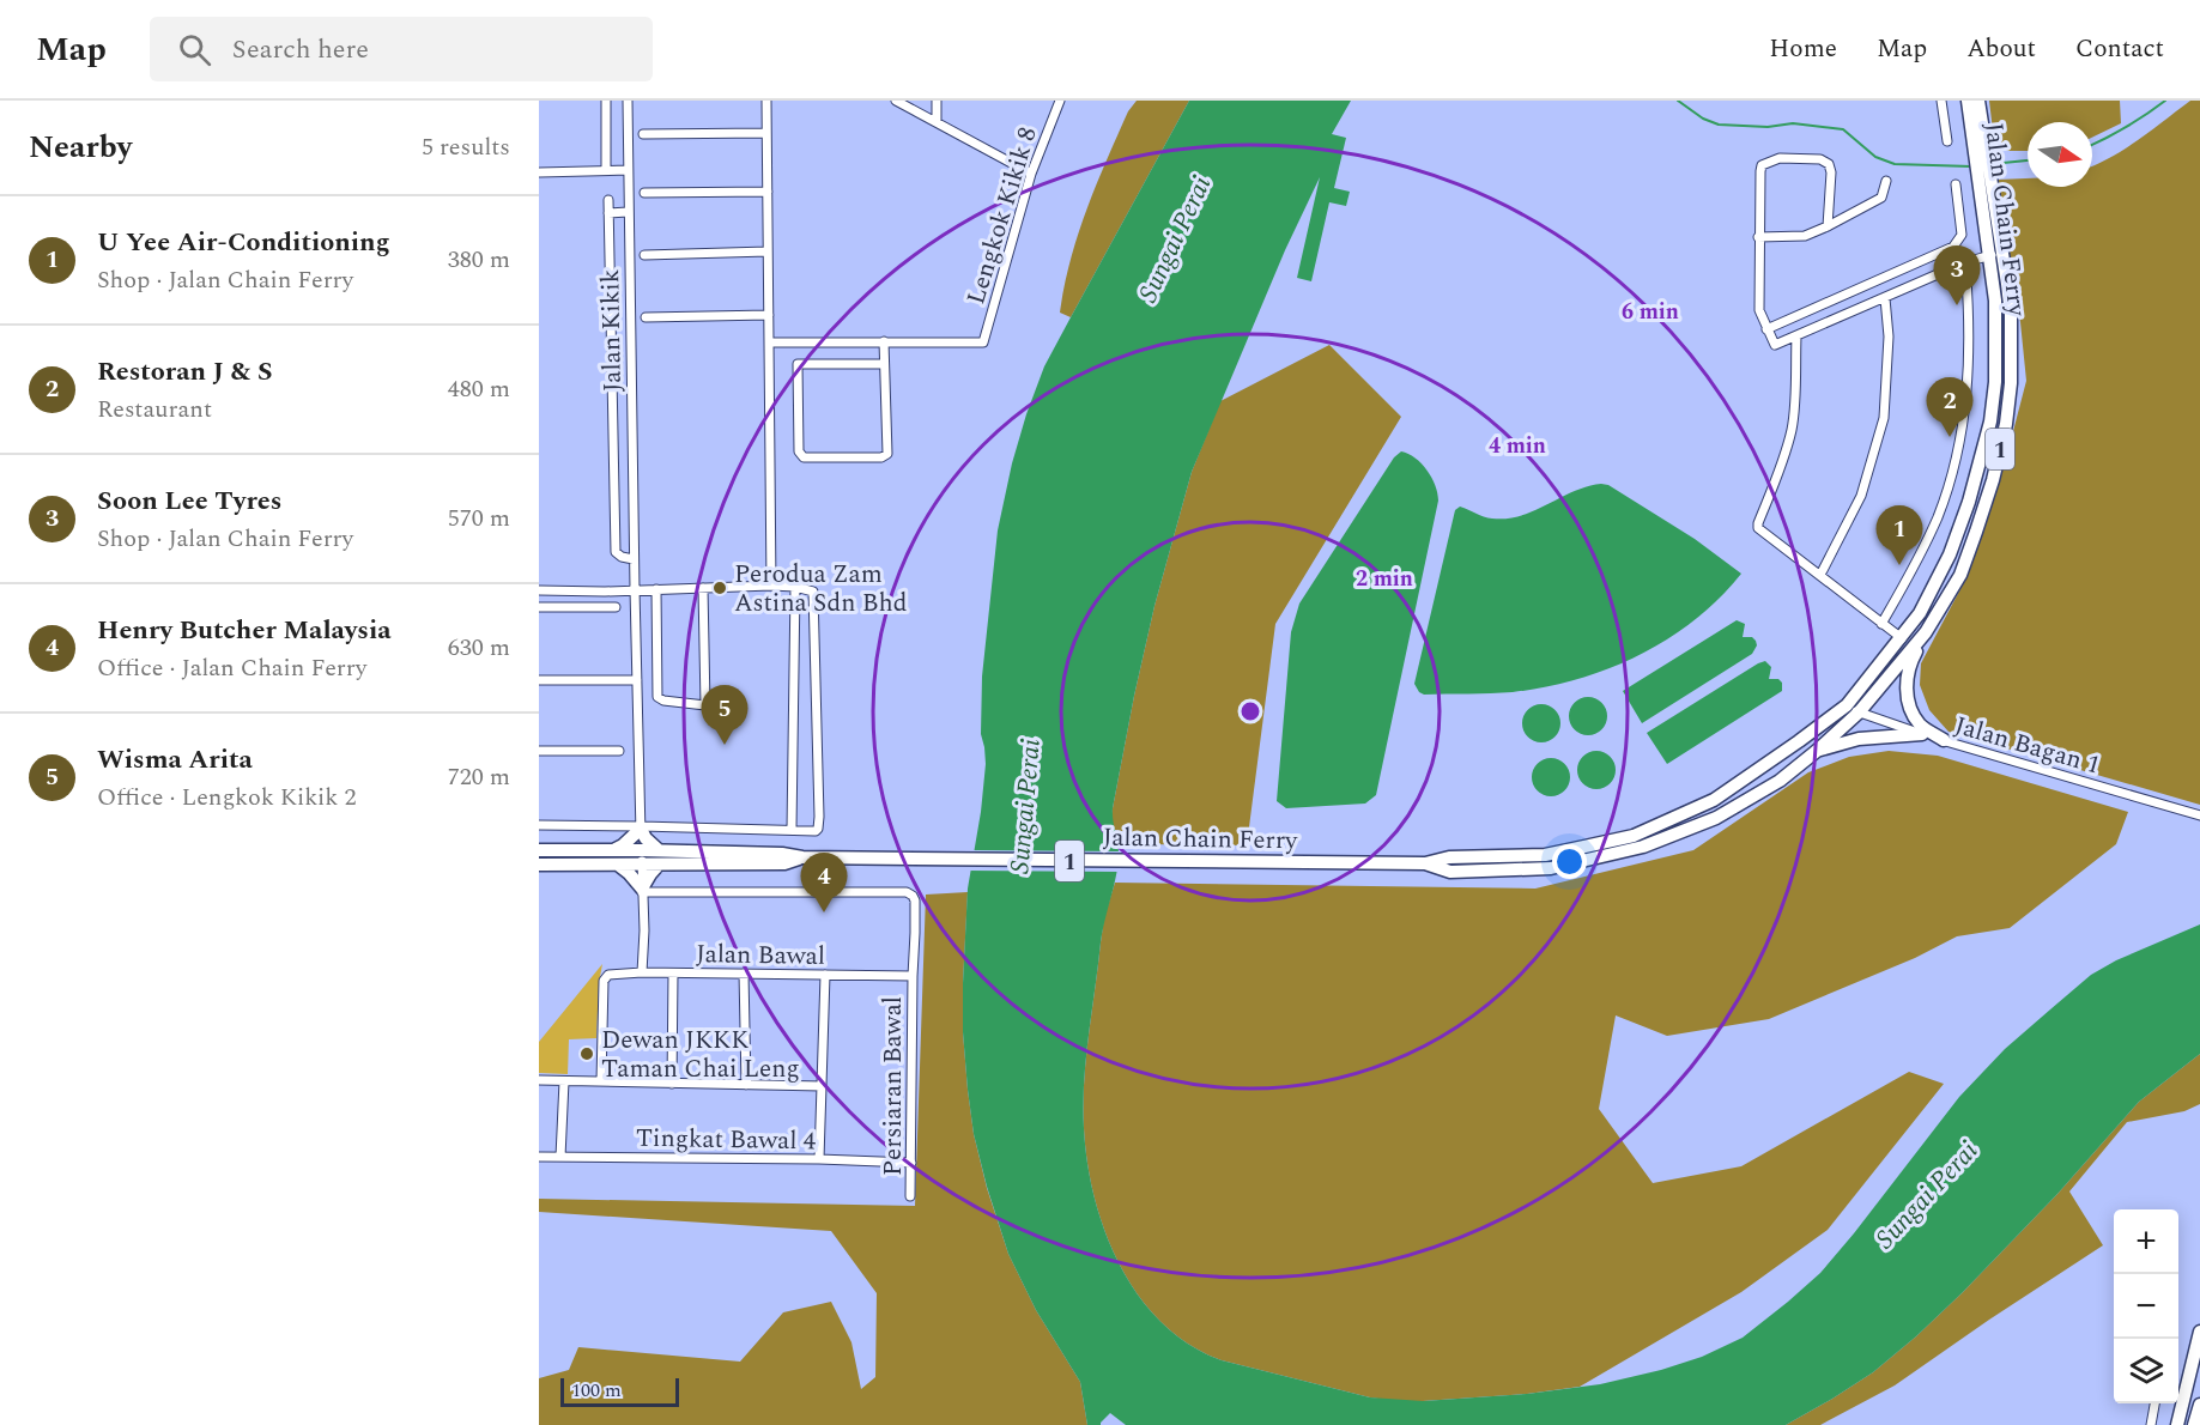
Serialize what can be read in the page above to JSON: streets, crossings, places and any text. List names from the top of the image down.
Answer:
{
  "streets": {
    "highway": ["Jalan Chain Ferry", "1"],
    "street": [
      "Lengkok Kikik 8",
      "Jalan Kikik",
      "Jalan Bagan 1",
      "Jalan Bawal",
      "Persiaran Bawal",
      "Tingkat Bawal 4"
    ]
  },
  "crossings": [
    ["Jalan Chain Ferry", "Jalan Kikik"],
    ["Jalan Chain Ferry", "Jalan Bagan 1"],
    ["Jalan Kikik", "Jalan Bawal"],
    ["Jalan Bawal", "Persiaran Bawal"],
    ["Persiaran Bawal", "Tingkat Bawal 4"]
  ],
  "water": ["Sungai Perai"],
  "places": ["Perodua Zam Astina Sdn Bhd", "Dewan JKKK Taman Chai Leng"],
  "scale_bar": "100 m",
  "north": "right",
  "page": {
    "header": "Map",
    "search": "Search here",
    "nav": [
      "Home",
      "Map",
      "About",
      "Contact"
    ],
    "heading": ["Nearby", "5 results"],
    "list": [
      {
        "mark": "1",
        "name": "U Yee Air-Conditioning",
        "note": "Shop · Jalan Chain Ferry",
        "value": "380 m"
      },
      {
        "mark": "2",
        "name": "Restoran J & S",
        "note": "Restaurant",
        "value": "480 m"
      },
      {
        "mark": "3",
        "name": "Soon Lee Tyres",
        "note": "Shop · Jalan Chain Ferry",
        "value": "570 m"
      },
      {
        "mark": "4",
        "name": "Henry Butcher Malaysia",
        "note": "Office · Jalan Chain Ferry",
        "value": "630 m"
      },
      {
        "mark": "5",
        "name": "Wisma Arita",
        "note": "Office · Lengkok Kikik 2",
        "value": "720 m"
      }
    ],
    "pins": [
      "3",
      "2",
      "1",
      "5",
      "4"
    ],
    "map_buttons": ["+", "−"],
    "scale": "100 m"
  },
  "rings": ["6 min", "4 min", "2 min"]
}
